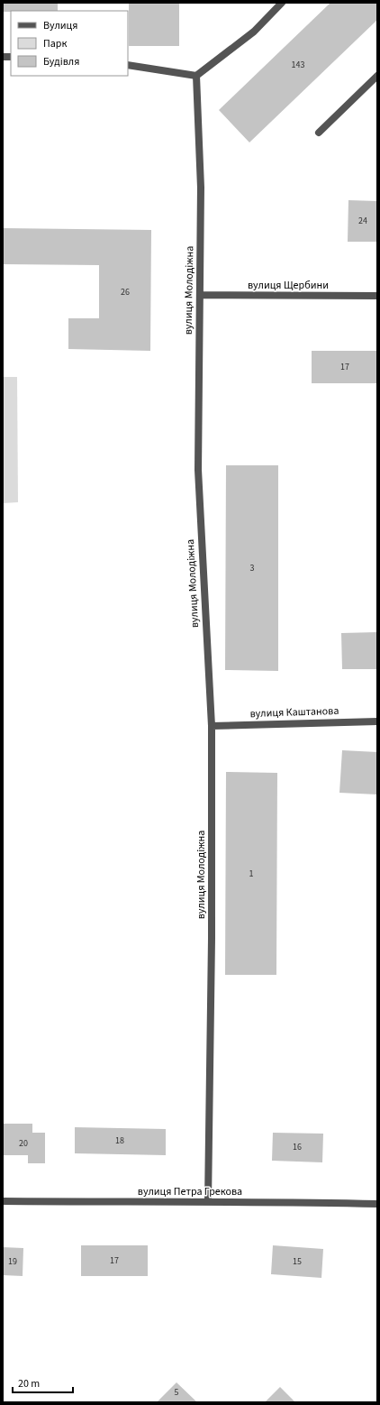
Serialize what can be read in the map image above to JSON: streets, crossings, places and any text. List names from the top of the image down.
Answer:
{
  "streets": {
    "street": [
      "вулиця Щербини",
      "вулиця Молодіжна",
      "вулиця Каштанова",
      "вулиця Петра Грекова"
    ]
  },
  "crossings": [
    ["вулиця Щербини", "вулиця Молодіжна"],
    ["вулиця Молодіжна", "вулиця Каштанова"],
    ["вулиця Молодіжна", "вулиця Петра Грекова"]
  ],
  "house_numbers": [
    "143",
    "24",
    "26",
    "17",
    "3",
    "1",
    "18",
    "20",
    "16",
    "17",
    "19",
    "15",
    "5"
  ],
  "legend": ["Вулиця", "Парк", "Будівля"],
  "scale_bar": "20 m"
}
